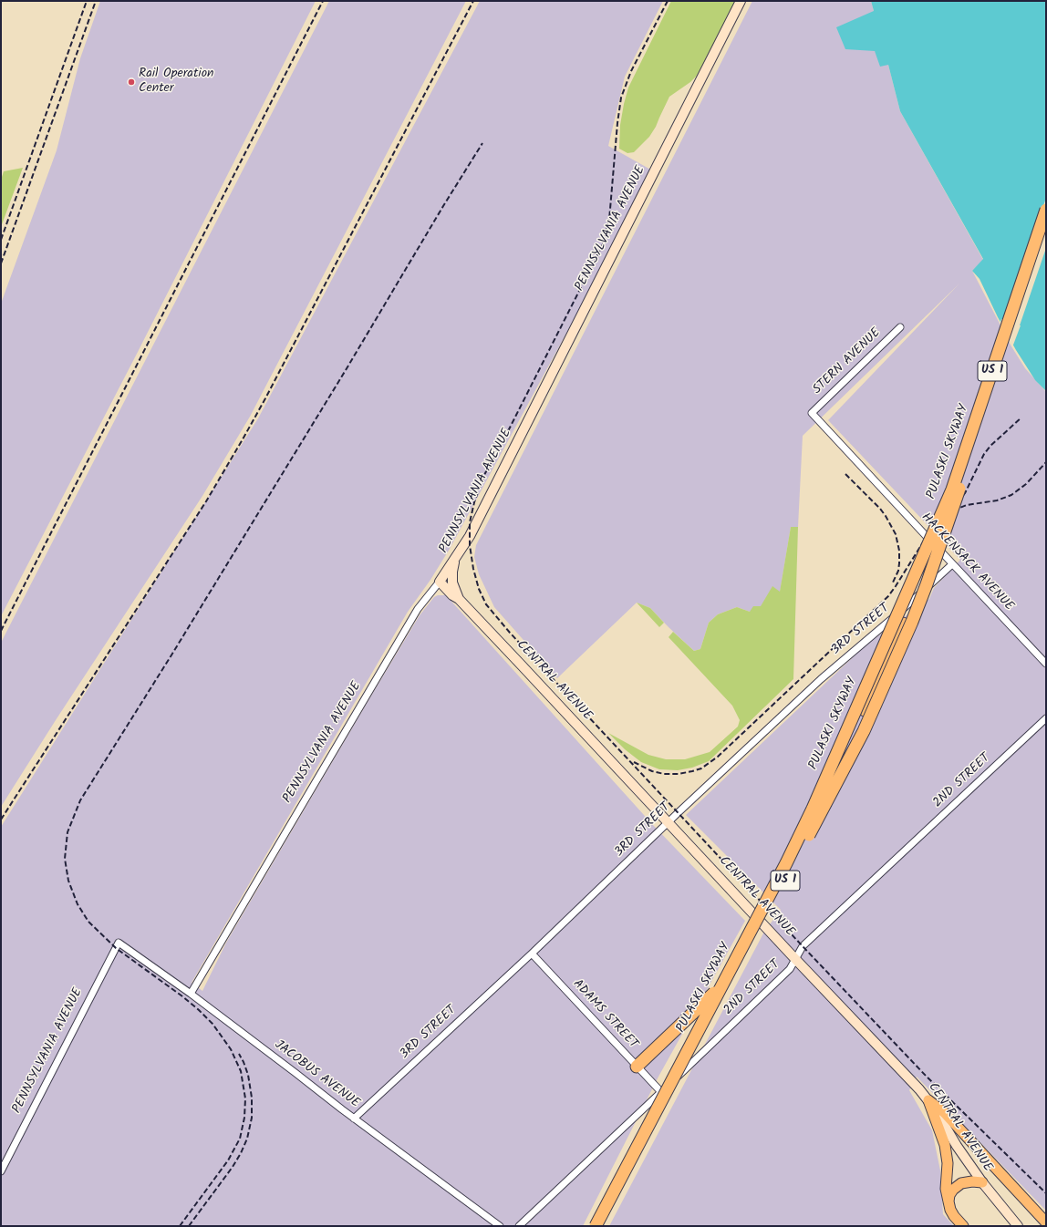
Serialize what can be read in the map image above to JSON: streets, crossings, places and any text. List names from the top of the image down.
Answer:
{
  "streets": {
    "highway": ["US 1", "PULASKI SKYWAY"],
    "main road": ["PENNSYLVANIA AVENUE", "CENTRAL AVENUE"],
    "street": [
      "STERN AVENUE",
      "HACKENSACK AVENUE",
      "3RD STREET",
      "2ND STREET",
      "ADAMS STREET",
      "JACOBUS AVENUE"
    ]
  },
  "crossings": [
    ["PENNSYLVANIA AVENUE", "CENTRAL AVENUE"],
    ["PENNSYLVANIA AVENUE", "JACOBUS AVENUE"],
    ["STERN AVENUE", "HACKENSACK AVENUE"],
    ["HACKENSACK AVENUE", "3RD STREET"],
    ["3RD STREET", "CENTRAL AVENUE"],
    ["3RD STREET", "ADAMS STREET"],
    ["3RD STREET", "JACOBUS AVENUE"],
    ["CENTRAL AVENUE", "2ND STREET"],
    ["2ND STREET", "ADAMS STREET"]
  ],
  "places": ["Rail Operation Center"]
}
